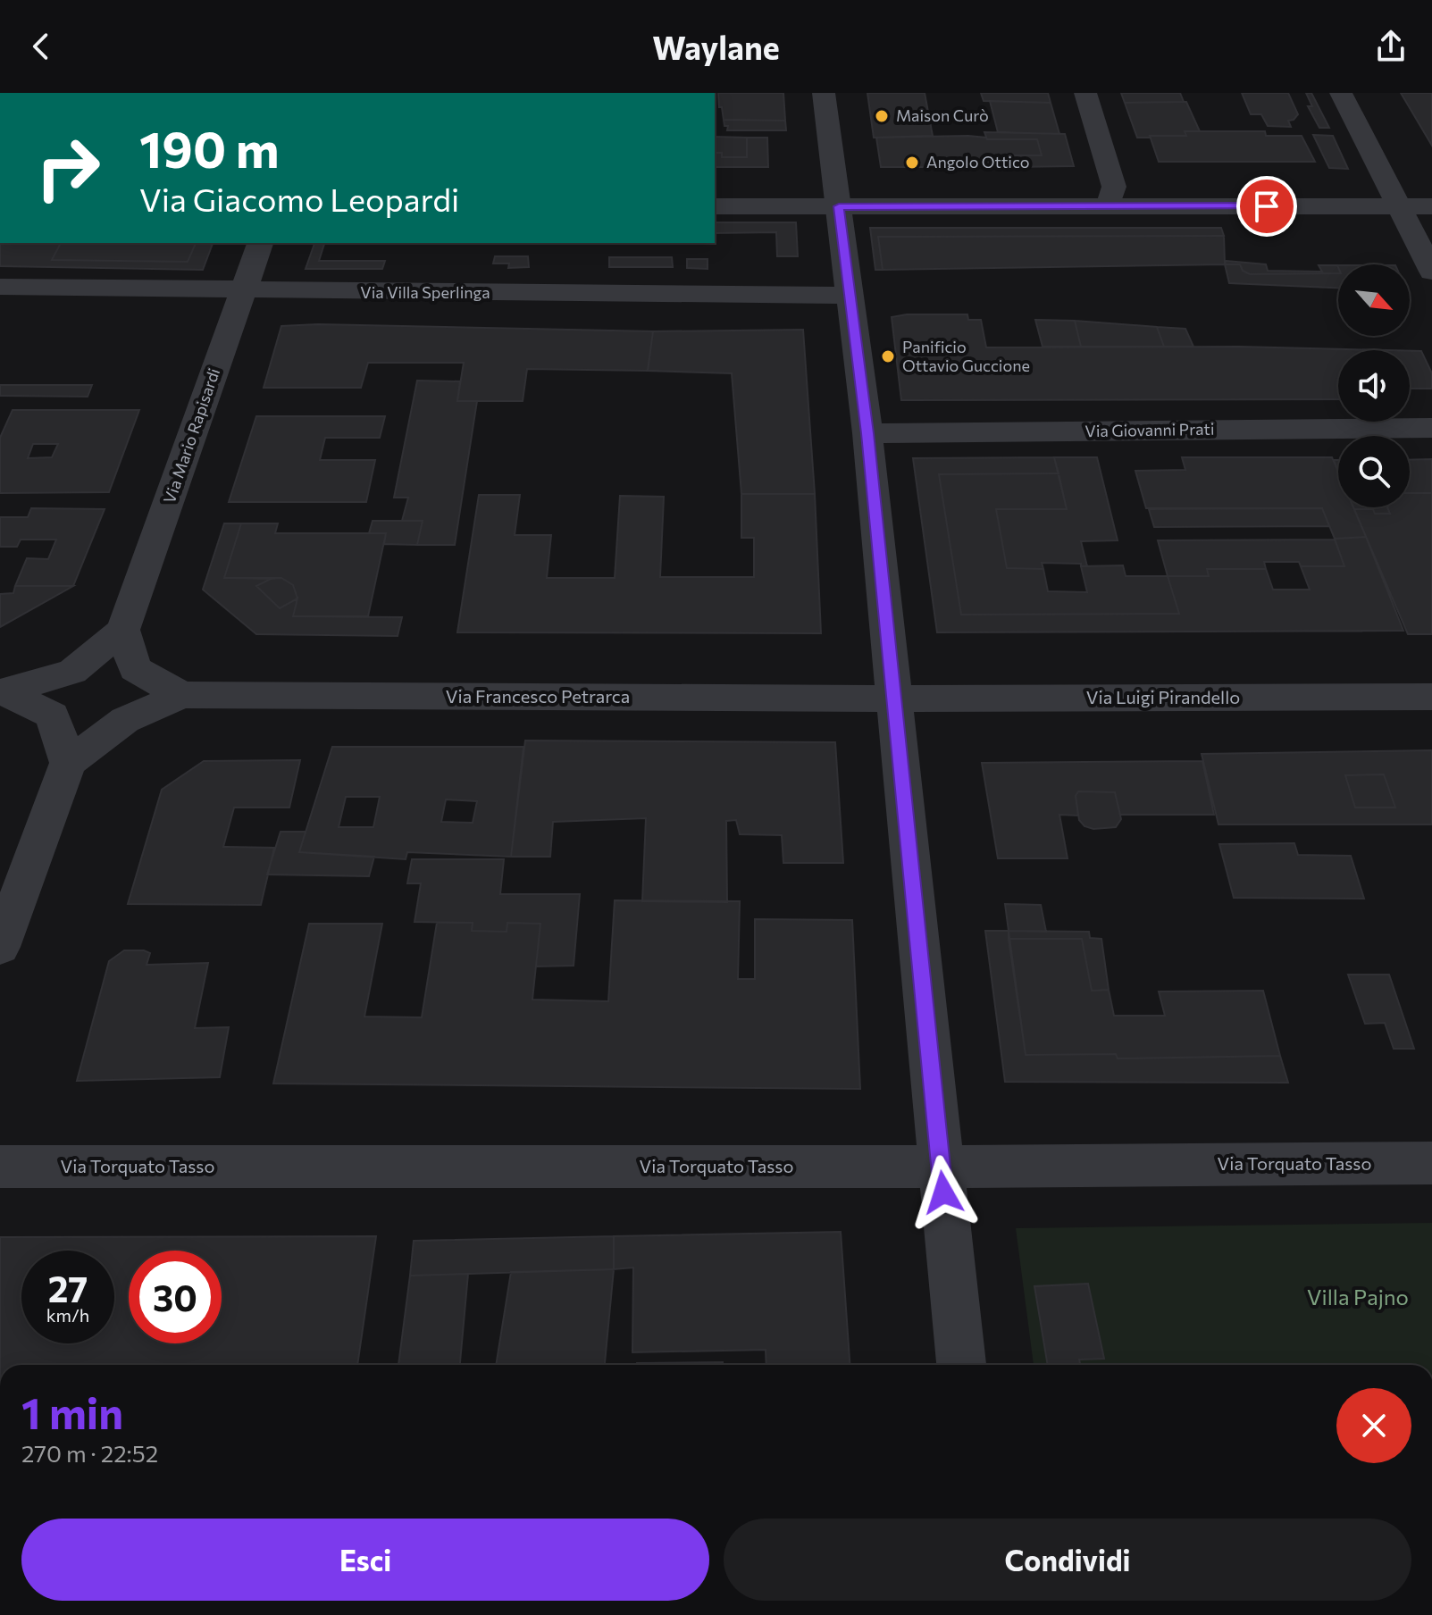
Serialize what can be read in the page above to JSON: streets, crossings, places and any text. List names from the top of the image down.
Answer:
{
  "streets": {
    "street": [
      "Via Villa Sperlinga",
      "Via Giovanni Prati",
      "Via Mario Rapisardi",
      "Via Francesco Petrarca",
      "Via Luigi Pirandello",
      "Via Torquato Tasso"
    ]
  },
  "crossings": [
    ["Via Villa Sperlinga", "Via Mario Rapisardi"],
    ["Via Francesco Petrarca", "Via Luigi Pirandello"]
  ],
  "parks": ["Villa Pajno"],
  "places": ["Maison Curò", "Angolo Ottico", "Panificio Ottavio Guccione"],
  "north": "bottom right",
  "page": {
    "header": "Waylane",
    "turn": ["190 m", "Via Giacomo Leopardi"],
    "speed": "27 km/h",
    "limit": "30",
    "heading": ["1 min", "270 m · 22:52"],
    "buttons": ["Esci", "Condividi"]
  }
}
